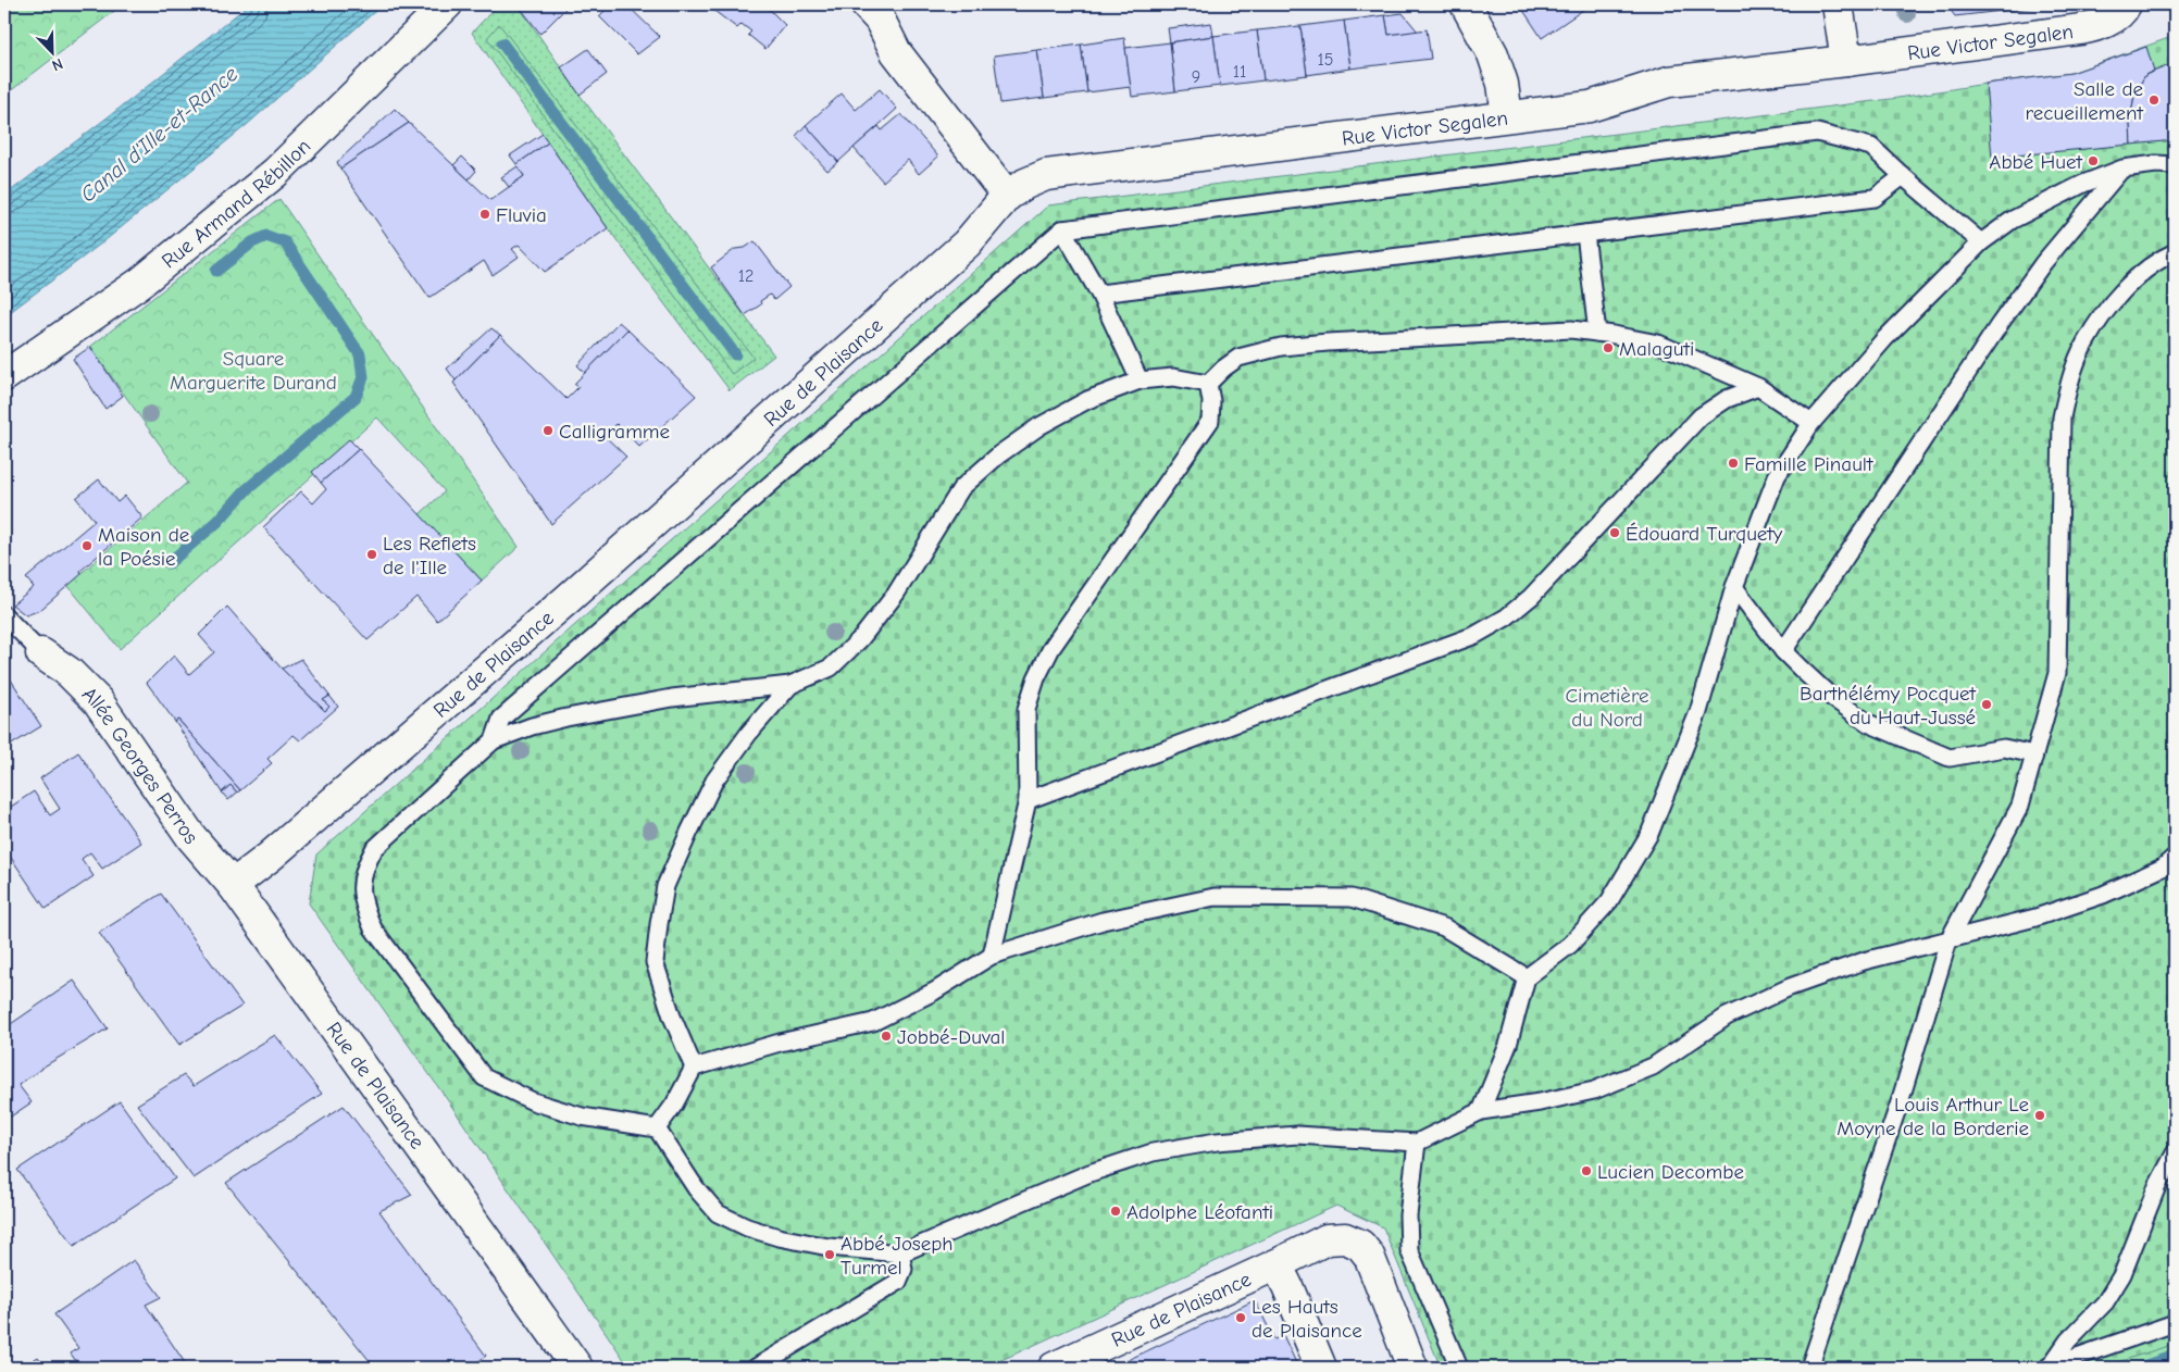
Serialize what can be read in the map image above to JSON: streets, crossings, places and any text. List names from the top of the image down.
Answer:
{
  "streets": {
    "street": [
      "Rue Victor Segalen",
      "Rue Armand Rébillon",
      "Rue de Plaisance",
      "Allée Georges Perros"
    ]
  },
  "crossings": [
    ["Rue Victor Segalen", "Rue de Plaisance"],
    ["Rue de Plaisance", "Allée Georges Perros"]
  ],
  "water": ["Canal d'Ille-et-Rance"],
  "parks": ["Square Marguerite Durand", "Cimetière du Nord"],
  "places": [
    "Salle de recueillement",
    "Abbé Huet",
    "Fluvia",
    "Malaguti",
    "Calligramme",
    "Famille Pinault",
    "Édouard Turquety",
    "Maison de la Poésie",
    "Les Reflets de l'Ille",
    "Barthélémy Pocquet du Haut-Jussé",
    "Jobbé-Duval",
    "Louis Arthur Le Moyne de la Borderie",
    "Lucien Decombe",
    "Adolphe Léofanti",
    "Abbé Joseph Turmel",
    "Les Hauts de Plaisance"
  ],
  "house_numbers": [
    "15",
    "11",
    "9",
    "12"
  ],
  "north": "bottom right"
}
